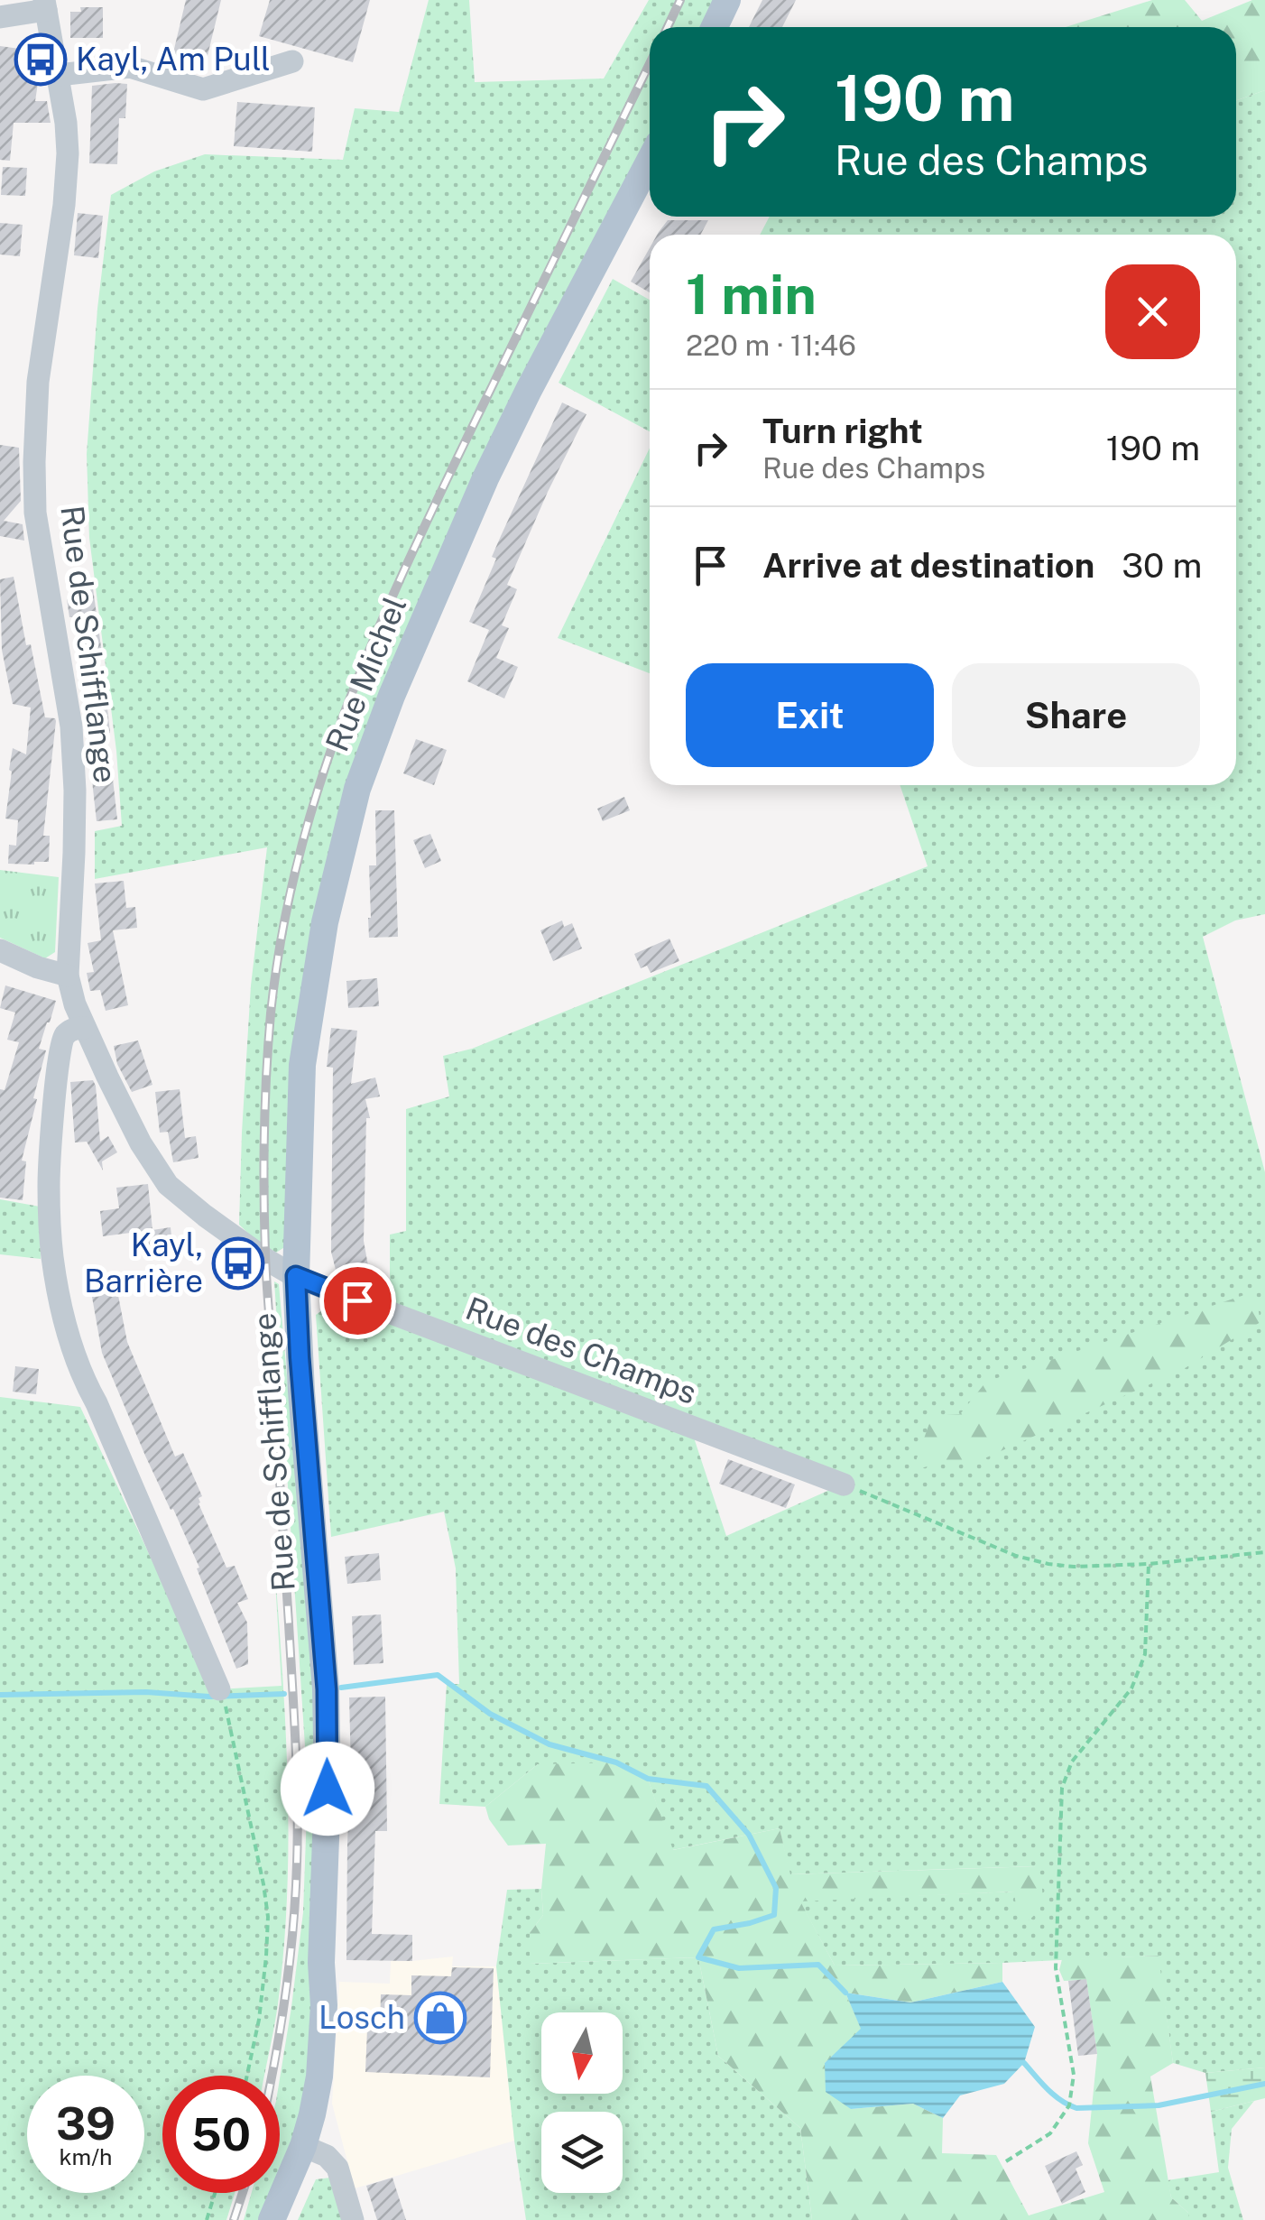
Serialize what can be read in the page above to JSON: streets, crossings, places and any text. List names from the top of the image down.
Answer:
{
  "streets": {
    "main road": ["Rue de Schifflange", "Rue Michel"],
    "street": ["Rue des Champs"]
  },
  "crossings": [
    ["Rue de Schifflange", "Rue Michel"],
    ["Rue de Schifflange", "Rue des Champs"],
    ["Rue Michel", "Rue des Champs"]
  ],
  "places": {
    "bus stop": ["Kayl, Am Pull", "Kayl, Barrière"],
    "shop": ["Losch"]
  },
  "north": "bottom",
  "page": {
    "turn": ["190 m", "Rue des Champs"],
    "heading": ["1 min", "220 m · 11:46"],
    "list": [
      {
        "name": "Turn right",
        "note": "Rue des Champs",
        "value": "190 m"
      },
      {
        "name": "Arrive at destination",
        "value": "30 m"
      }
    ],
    "buttons": ["Exit", "Share"],
    "speed": "39 km/h",
    "limit": "50"
  }
}
